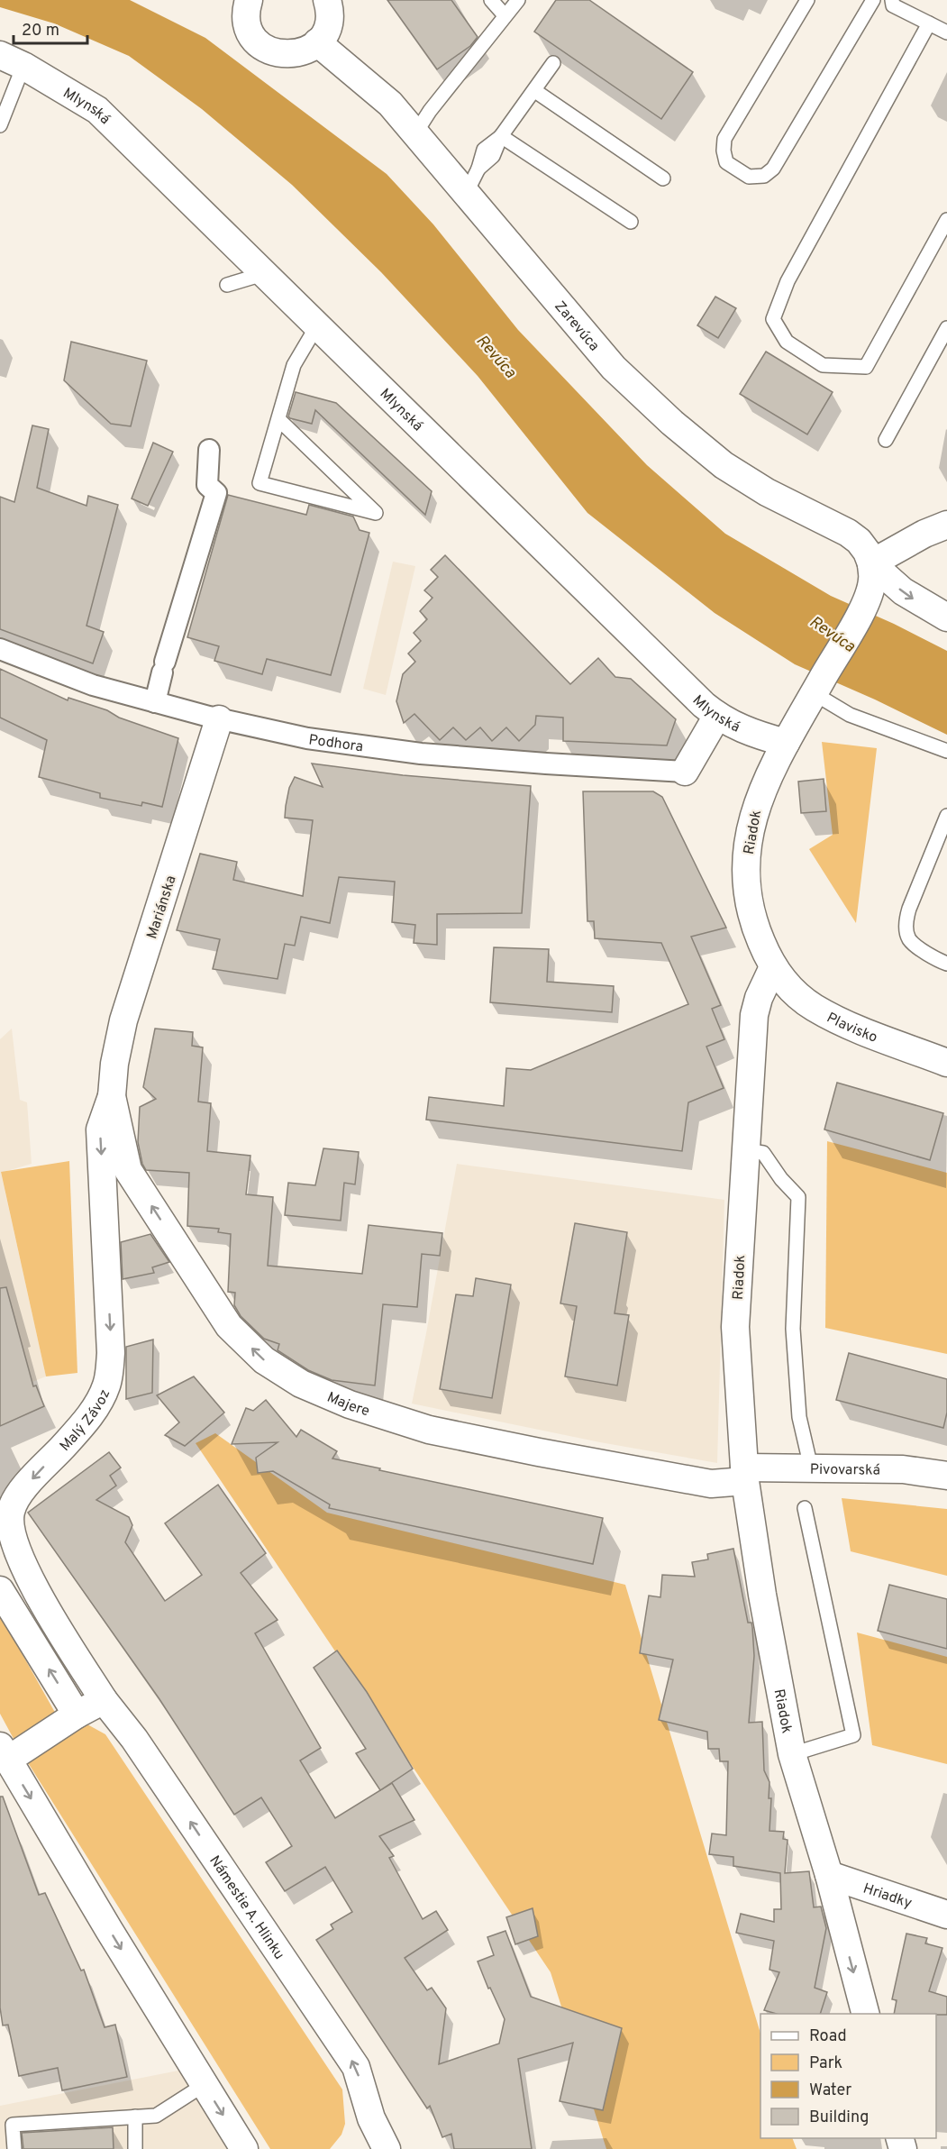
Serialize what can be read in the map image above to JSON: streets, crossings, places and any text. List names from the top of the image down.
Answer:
{
  "streets": {
    "street": [
      "Mlynská",
      "Zarevúca",
      "Podhora",
      "Riadok",
      "Mariánska",
      "Plavisko",
      "Majere",
      "Malý Závoz",
      "Pivovarská",
      "Hriadky",
      "Námestie A. Hlinku"
    ]
  },
  "crossings": [
    ["Mlynská", "Riadok"],
    ["Zarevúca", "Riadok"],
    ["Podhora", "Mariánska"],
    ["Riadok", "Plavisko"],
    ["Riadok", "Majere"],
    ["Riadok", "Pivovarská"],
    ["Riadok", "Hriadky"],
    ["Mariánska", "Majere"],
    ["Mariánska", "Malý Závoz"],
    ["Majere", "Malý Závoz"],
    ["Majere", "Pivovarská"],
    ["Malý Závoz", "Námestie A. Hlinku"]
  ],
  "one_way": ["Majere", "Malý Závoz"],
  "water": ["Revúca"],
  "legend": [
    "Road",
    "Park",
    "Water",
    "Building"
  ],
  "scale_bar": "20 m"
}
